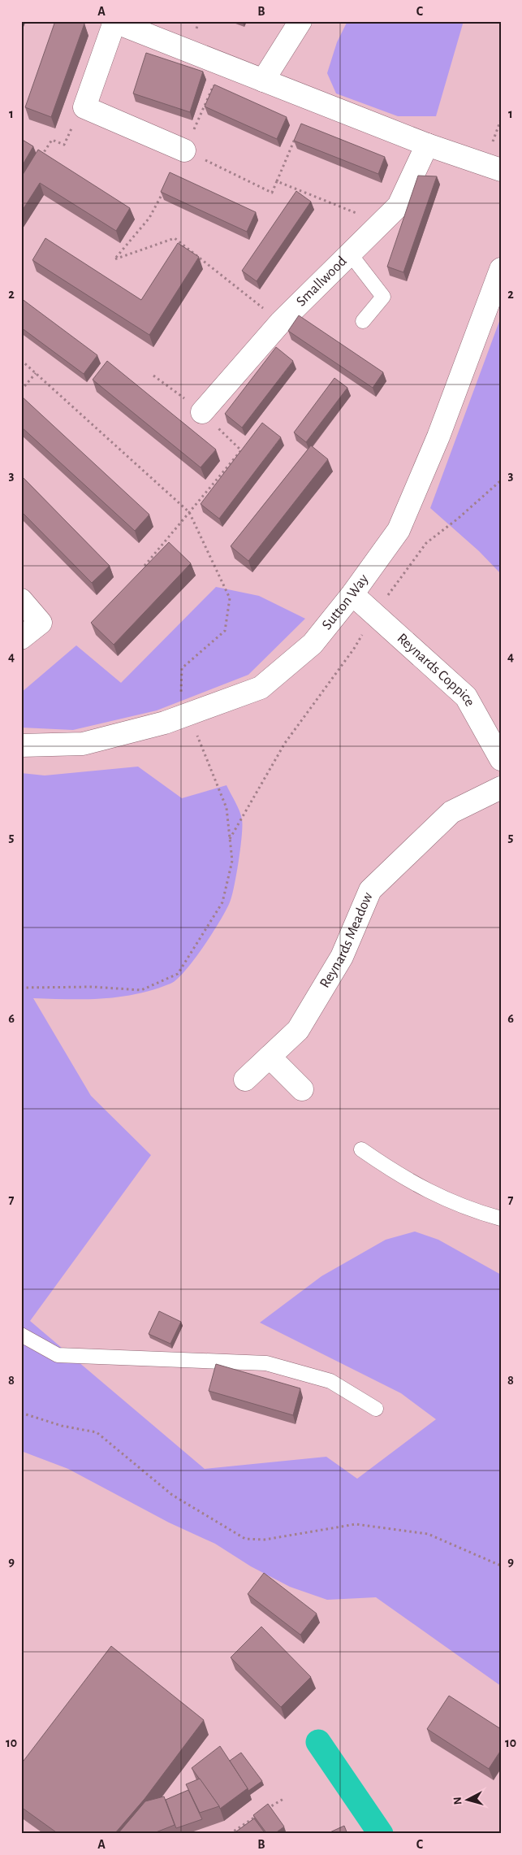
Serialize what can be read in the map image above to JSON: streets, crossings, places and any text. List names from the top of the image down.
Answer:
{
  "streets": {
    "street": [
      "Smallwood",
      "Sutton Way",
      "Reynards Coppice",
      "Reynards Meadow"
    ]
  },
  "crossings": [
    ["Sutton Way", "Reynards Coppice"]
  ],
  "north": "left",
  "grid": {
    "columns": ["A", "B", "C"],
    "rows": [
      "1",
      "2",
      "3",
      "4",
      "5",
      "6",
      "7",
      "8",
      "9",
      "10"
    ]
  }
}
